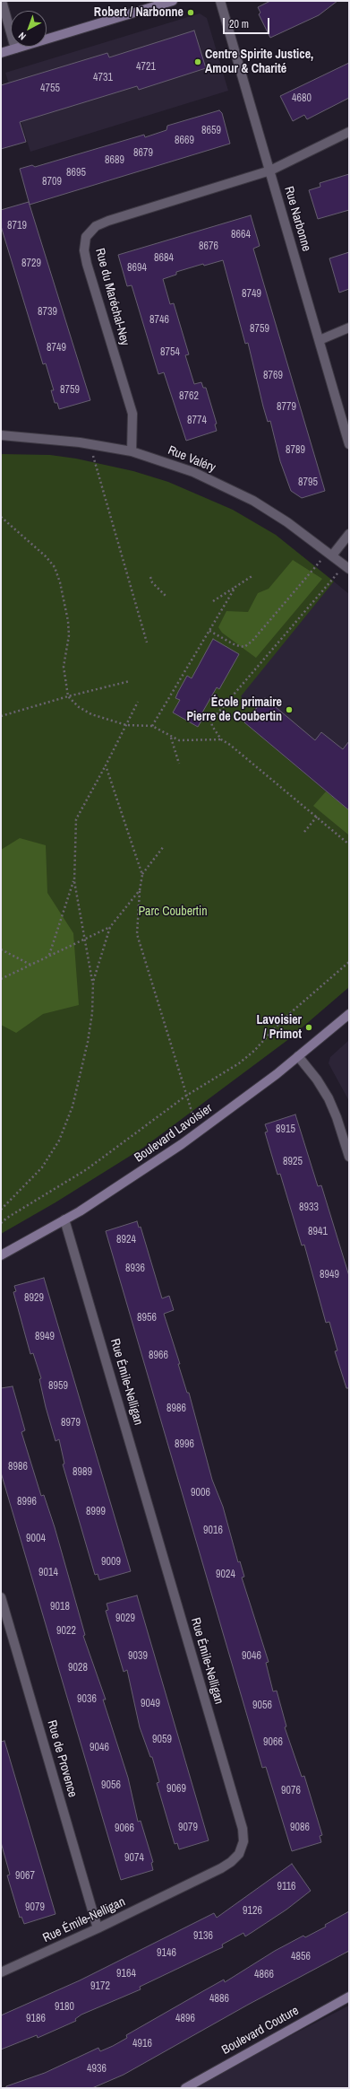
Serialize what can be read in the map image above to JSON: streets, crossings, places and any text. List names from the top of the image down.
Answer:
{
  "streets": {
    "street": [
      "Rue Narbonne",
      "Rue du Maréchal-Ney",
      "Rue Valéry",
      "Boulevard Lavoisier",
      "Rue Émile-Nelligan",
      "Rue de Provence",
      "Boulevard Couture"
    ]
  },
  "crossings": [
    ["Rue Narbonne", "Rue du Maréchal-Ney"],
    ["Rue du Maréchal-Ney", "Rue Valéry"],
    ["Boulevard Lavoisier", "Rue Émile-Nelligan"],
    ["Rue Émile-Nelligan", "Rue de Provence"]
  ],
  "parks": ["Parc Coubertin"],
  "places": [
    "Robert / Narbonne",
    "Centre Spirite Justice, Amour & Charité",
    "École primaire Pierre de Coubertin",
    "Lavoisier / Primot"
  ],
  "house_numbers": [
    "4721",
    "4731",
    "4755",
    "4680",
    "8659",
    "8669",
    "8679",
    "8689",
    "8695",
    "8709",
    "8719",
    "8664",
    "8676",
    "8684",
    "8729",
    "8694",
    "8749",
    "8739",
    "8746",
    "8759",
    "8749",
    "8754",
    "8769",
    "8759",
    "8762",
    "8779",
    "8774",
    "8789",
    "8795",
    "8915",
    "8925",
    "8933",
    "8941",
    "8924",
    "8936",
    "8949",
    "8929",
    "8956",
    "8949",
    "8966",
    "8959",
    "8986",
    "8979",
    "8996",
    "8986",
    "8989",
    "9006",
    "8996",
    "8999",
    "9016",
    "9004",
    "9009",
    "9014",
    "9024",
    "9018",
    "9029",
    "9022",
    "9039",
    "9046",
    "9028",
    "9036",
    "9049",
    "9056",
    "9059",
    "9066",
    "9046",
    "9056",
    "9069",
    "9076",
    "9079",
    "9086",
    "9066",
    "9074",
    "9067",
    "9116",
    "9079",
    "9126",
    "9136",
    "9146",
    "4856",
    "9164",
    "4866",
    "9172",
    "4886",
    "9180",
    "9186",
    "4896",
    "4916",
    "4936"
  ],
  "scale_bar": "20 m",
  "north": "bottom left"
}
